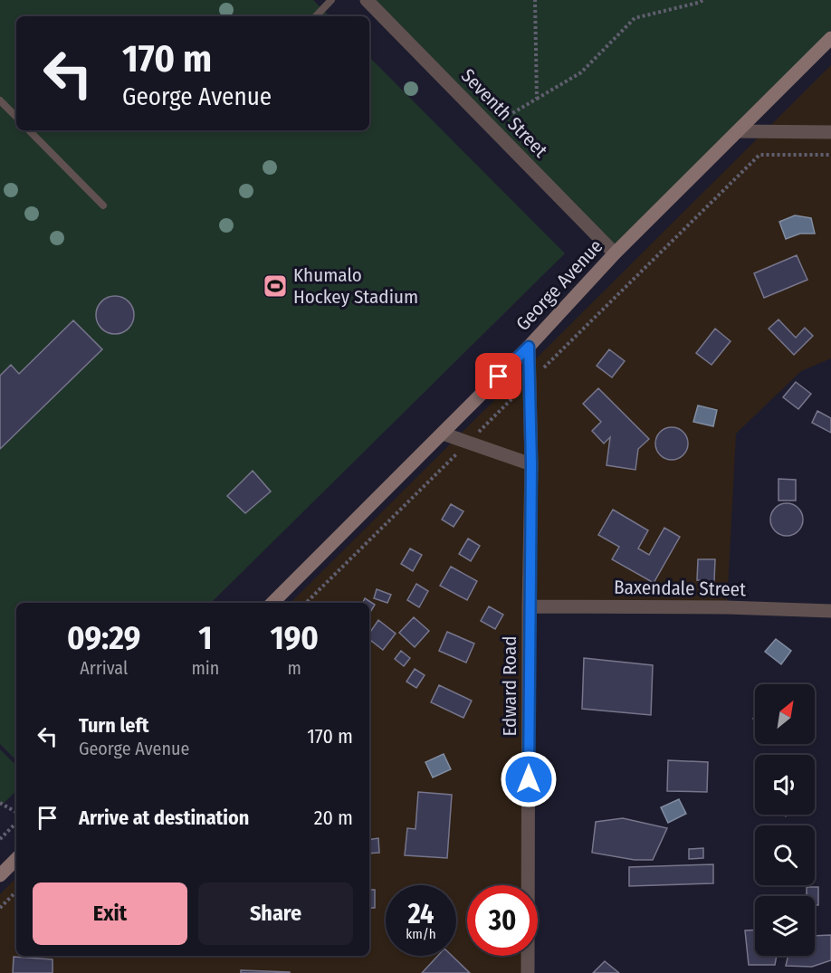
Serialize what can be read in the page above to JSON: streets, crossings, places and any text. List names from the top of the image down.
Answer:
{
  "streets": {
    "main road": ["George Avenue"],
    "street": ["Seventh Street", "Baxendale Street", "Edward Road"]
  },
  "crossings": [
    ["Seventh Street", "George Avenue"],
    ["George Avenue", "Edward Road"],
    ["Baxendale Street", "Edward Road"]
  ],
  "places": {
    "sports": ["Khumalo Hockey Stadium"]
  },
  "north": "top right",
  "page": {
    "turn": ["170 m", "George Avenue"],
    "eta": [
      "09:29",
      "Arrival",
      "1",
      "min",
      "190",
      "m"
    ],
    "list": [
      {
        "name": "Turn left",
        "note": "George Avenue",
        "value": "170 m"
      },
      {
        "name": "Arrive at destination",
        "value": "20 m"
      }
    ],
    "buttons": ["Exit", "Share"],
    "speed": "24 km/h",
    "limit": "30"
  }
}
